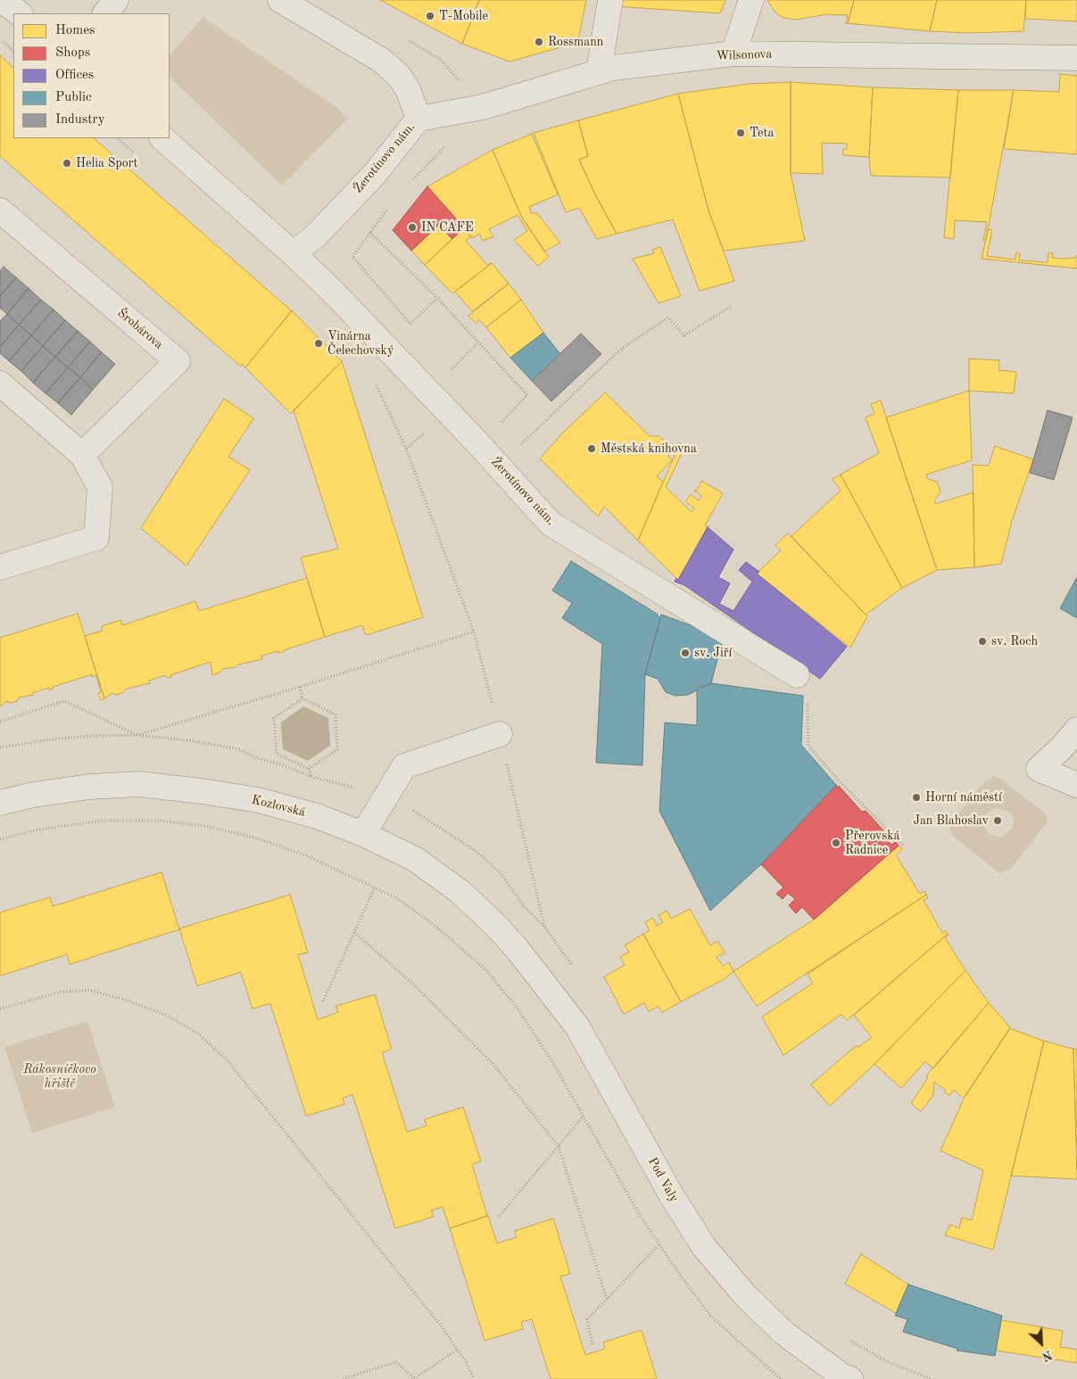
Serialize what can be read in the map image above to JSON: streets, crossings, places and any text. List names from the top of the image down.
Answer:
{
  "streets": {
    "street": [
      "Wilsonova",
      "Žerotínovo nám.",
      "Šrobárova",
      "Kozlovská",
      "Pod Valy"
    ]
  },
  "crossings": [
    ["Wilsonova", "Žerotínovo nám."],
    ["Kozlovská", "Pod Valy"]
  ],
  "parks": ["Rákosníčkovo hřiště"],
  "places": [
    "T-Mobile",
    "Rossmann",
    "Teta",
    "Helia Sport",
    "IN CAFE",
    "Vinárna Čelechovský",
    "Městská knihovna",
    "sv. Roch",
    "sv. Jiří",
    "Horní náměstí",
    "Jan Blahoslav",
    "Přerovská Radnice"
  ],
  "legend": [
    "Homes",
    "Shops",
    "Offices",
    "Public",
    "Industry"
  ],
  "north": "bottom right"
}
